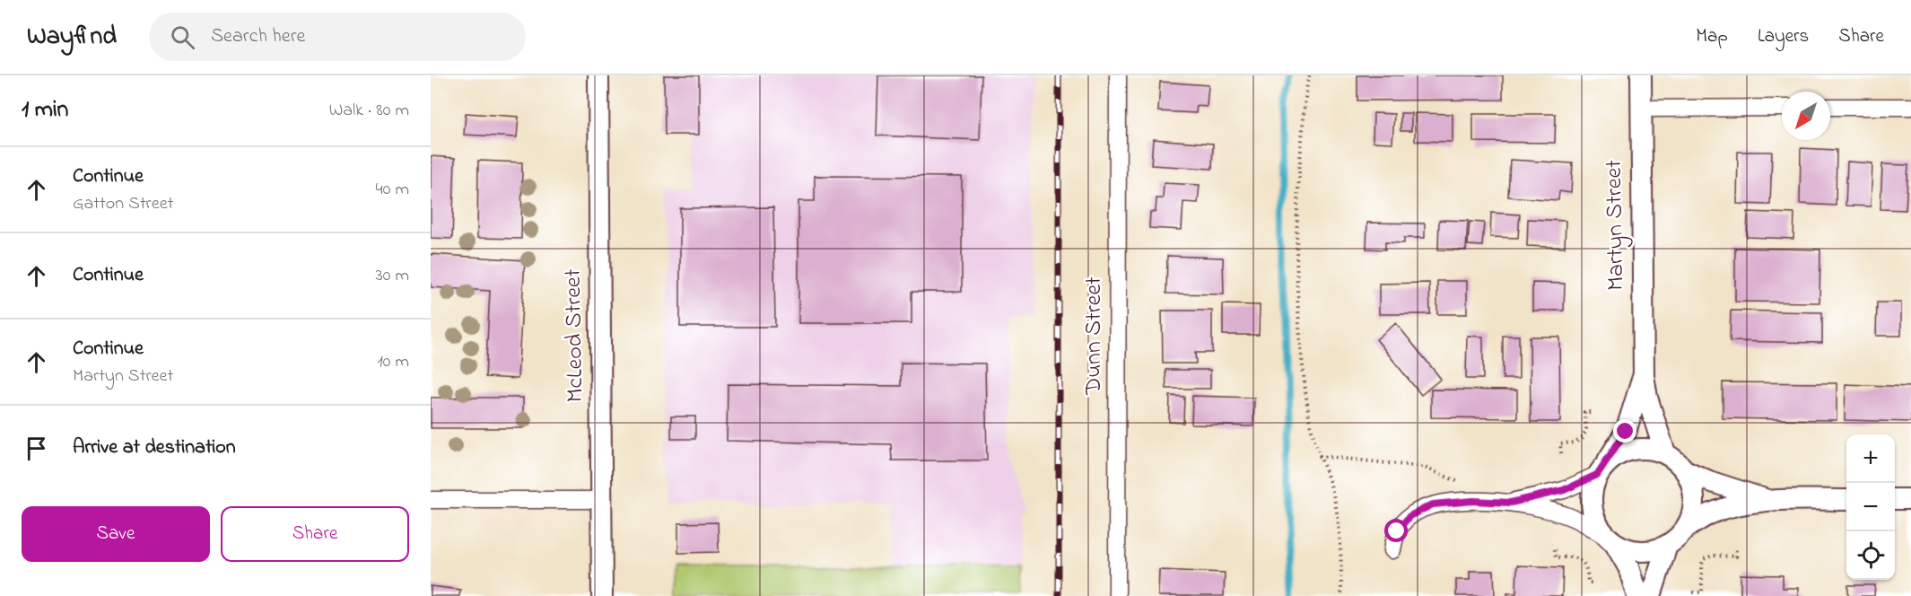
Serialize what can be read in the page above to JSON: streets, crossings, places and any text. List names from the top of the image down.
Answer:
{
  "streets": {
    "street": ["Martyn Street", "McLeod Street", "Dunn Street"]
  },
  "north": "bottom left",
  "page": {
    "header": "Wayfind",
    "search": "Search here",
    "nav": ["Map", "Layers", "Share"],
    "heading": ["1 min", "Walk · 80 m"],
    "list": [
      ["Continue", "Gatton Street", "40 m"],
      ["Continue", "30 m"],
      ["Continue", "Martyn Street", "10 m"],
      "Arrive at destination"
    ],
    "map_buttons": ["+", "−"],
    "buttons": ["Save", "Share"]
  }
}
